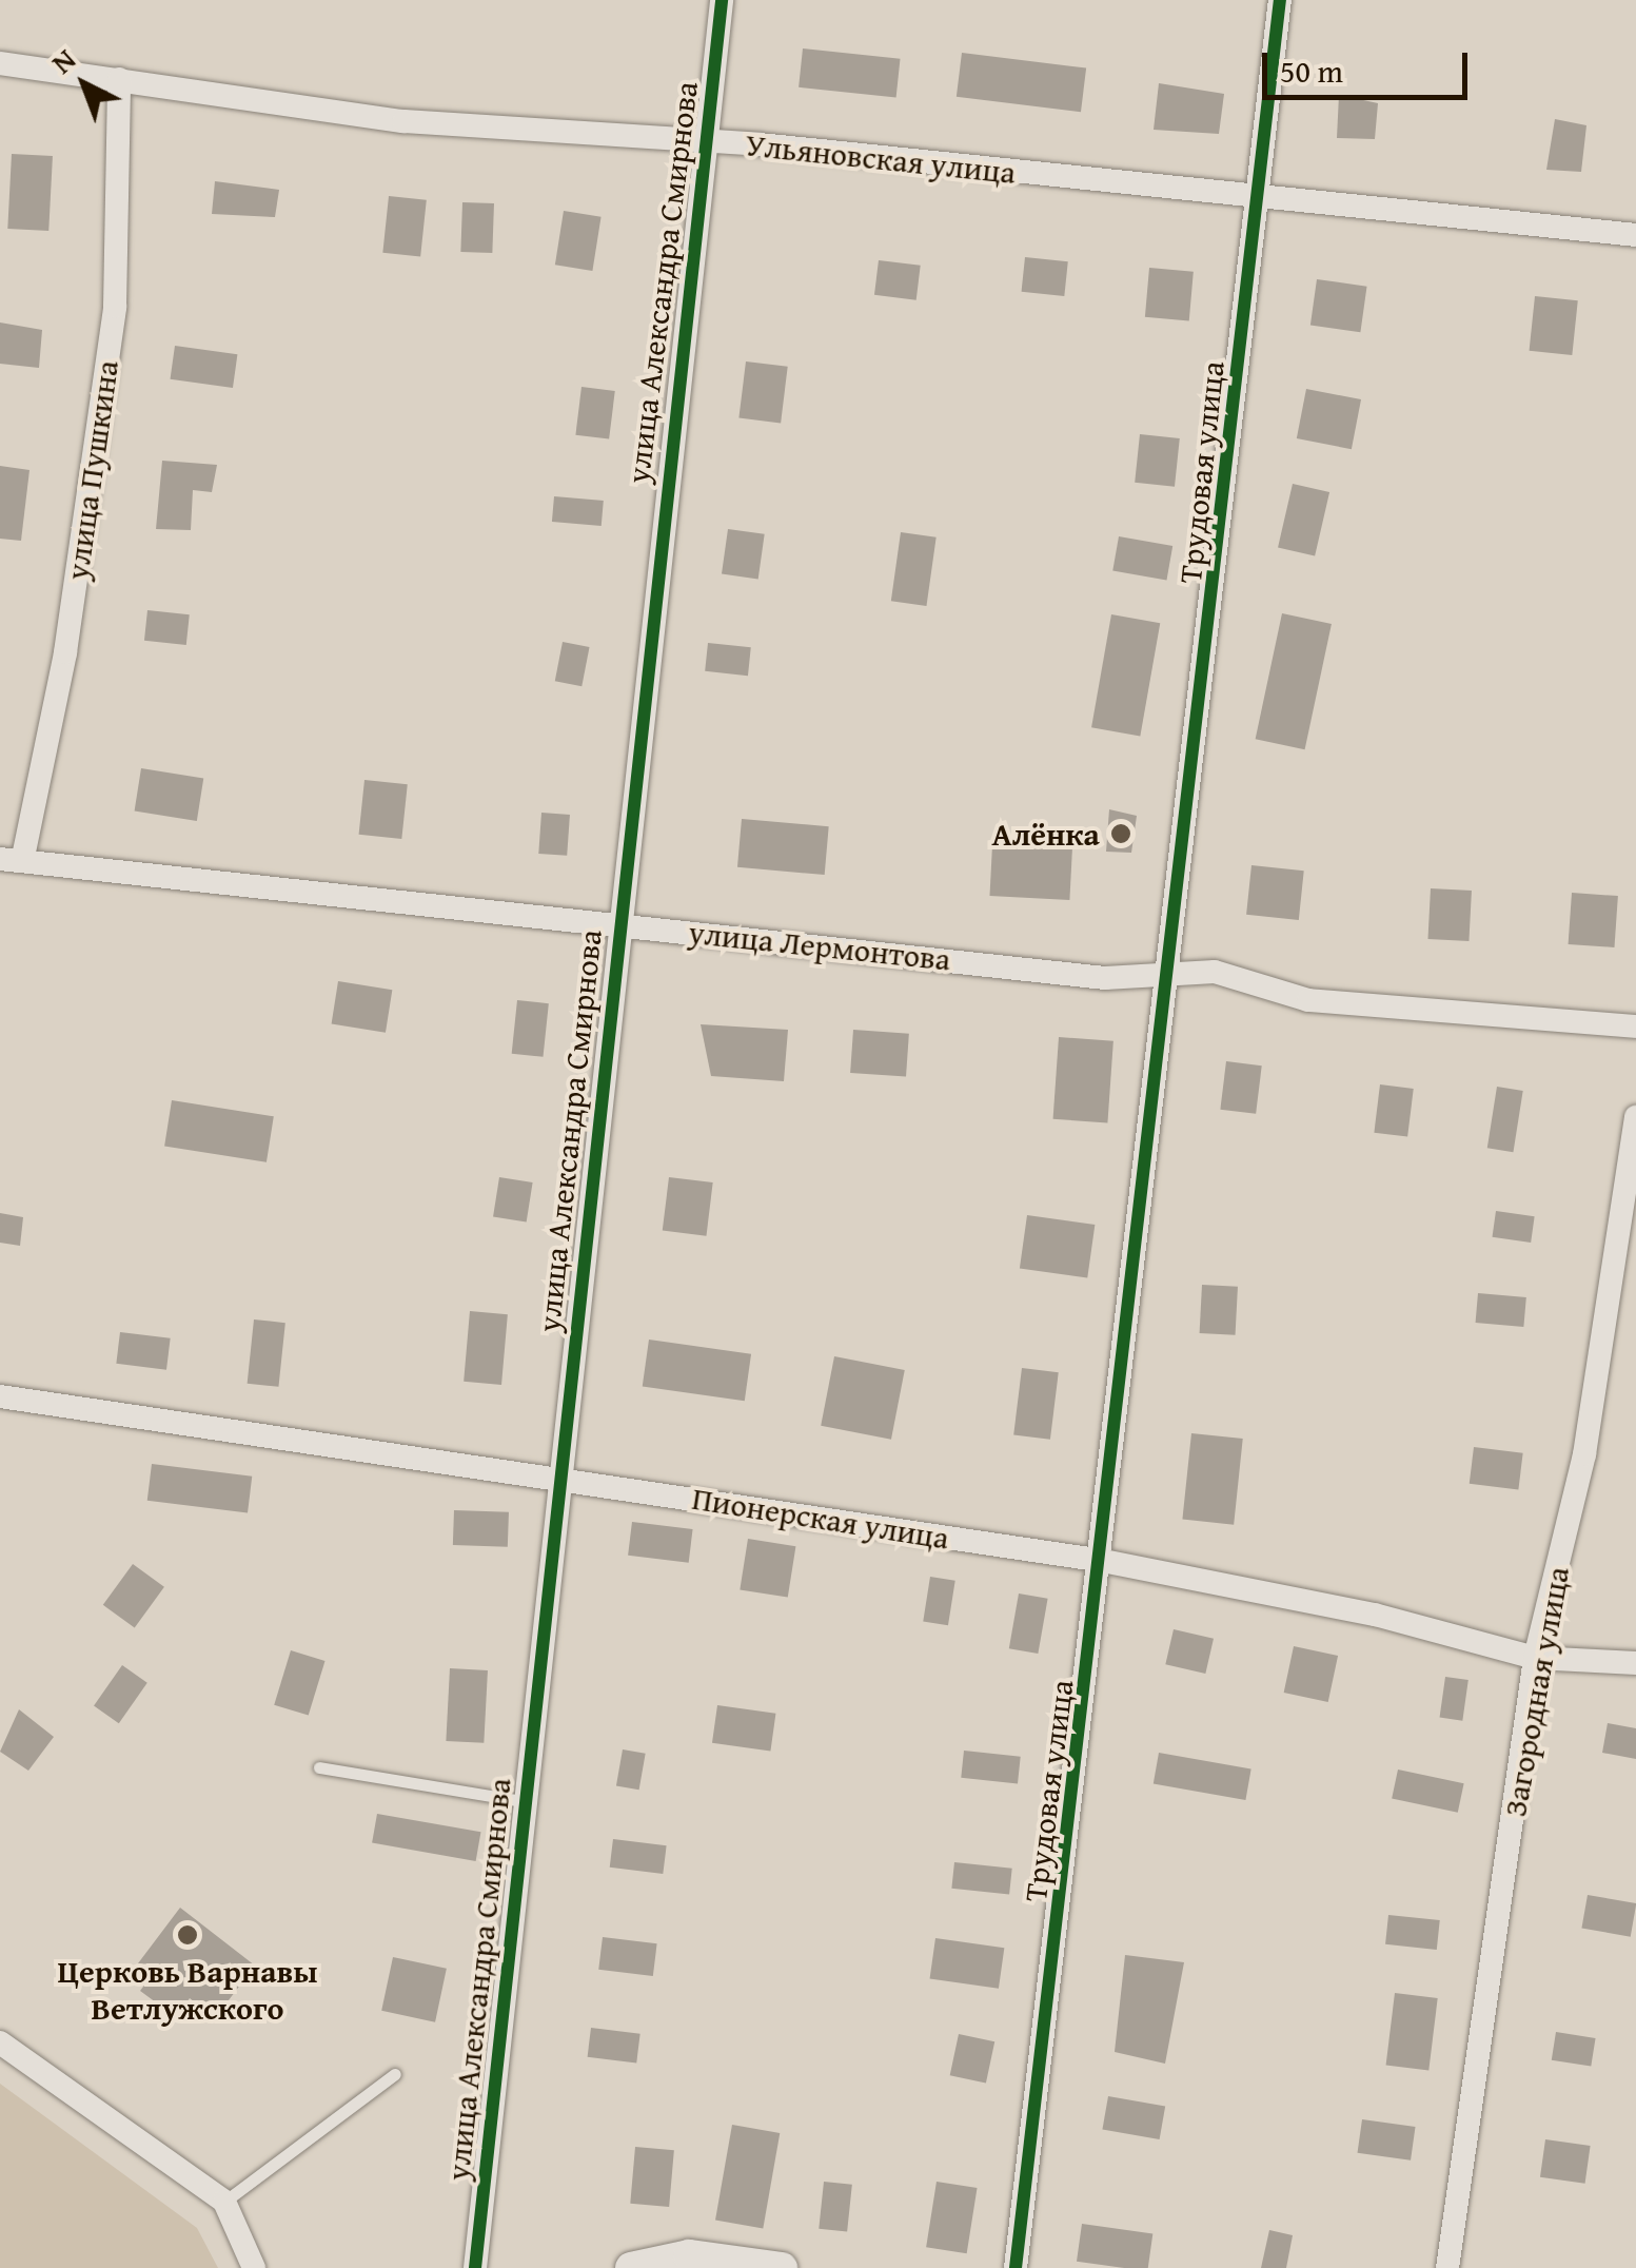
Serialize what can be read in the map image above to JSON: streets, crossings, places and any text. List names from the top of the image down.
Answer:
{
  "streets": {
    "street": [
      "Ульяновская улица",
      "улица Александра Смирнова",
      "улица Пушкина",
      "Трудовая улица",
      "улица Лермонтова",
      "Пионерская улица",
      "Загородная улица"
    ]
  },
  "crossings": [
    ["Ульяновская улица", "улица Александра Смирнова"],
    ["Ульяновская улица", "улица Пушкина"],
    ["Ульяновская улица", "Трудовая улица"],
    ["улица Александра Смирнова", "улица Лермонтова"],
    ["улица Александра Смирнова", "Пионерская улица"],
    ["улица Пушкина", "улица Лермонтова"],
    ["Трудовая улица", "улица Лермонтова"],
    ["Трудовая улица", "Пионерская улица"],
    ["Пионерская улица", "Загородная улица"]
  ],
  "places": ["Алёнка", "Церковь Варнавы Ветлужского"],
  "scale_bar": "50 m",
  "north": "top left"
}
